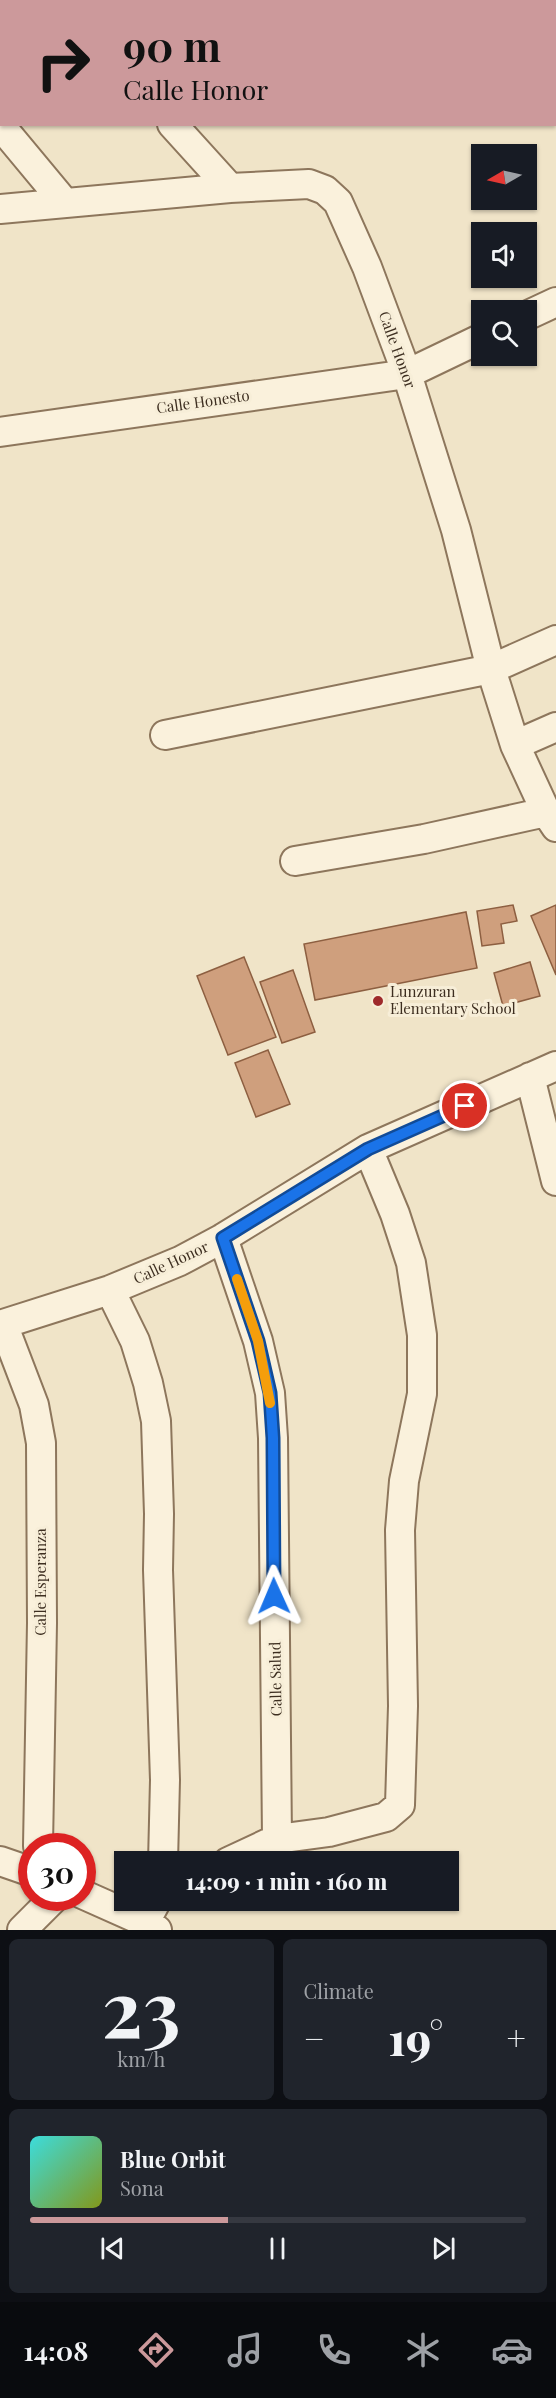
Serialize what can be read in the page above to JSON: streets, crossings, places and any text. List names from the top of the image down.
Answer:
{
  "streets": {
    "street": [
      "Calle Honor",
      "Calle Honesto",
      "Calle Esperanza",
      "Calle Salud"
    ]
  },
  "crossings": [
    ["Calle Honor", "Calle Honesto"],
    ["Calle Honor", "Calle Esperanza"],
    ["Calle Honor", "Calle Salud"]
  ],
  "places": ["Lunzuran Elementary School"],
  "north": "left",
  "page": {
    "turn": ["90 m", "Calle Honor"],
    "limit": "30",
    "trip": "14:09 · 1 min · 160 m",
    "tile": [
      ["23", "km/h"],
      "Climate"
    ],
    "heat": ["−", "19°", "+"],
    "song": ["Blue Orbit", "Sona"],
    "tabs": "14:08"
  }
}
